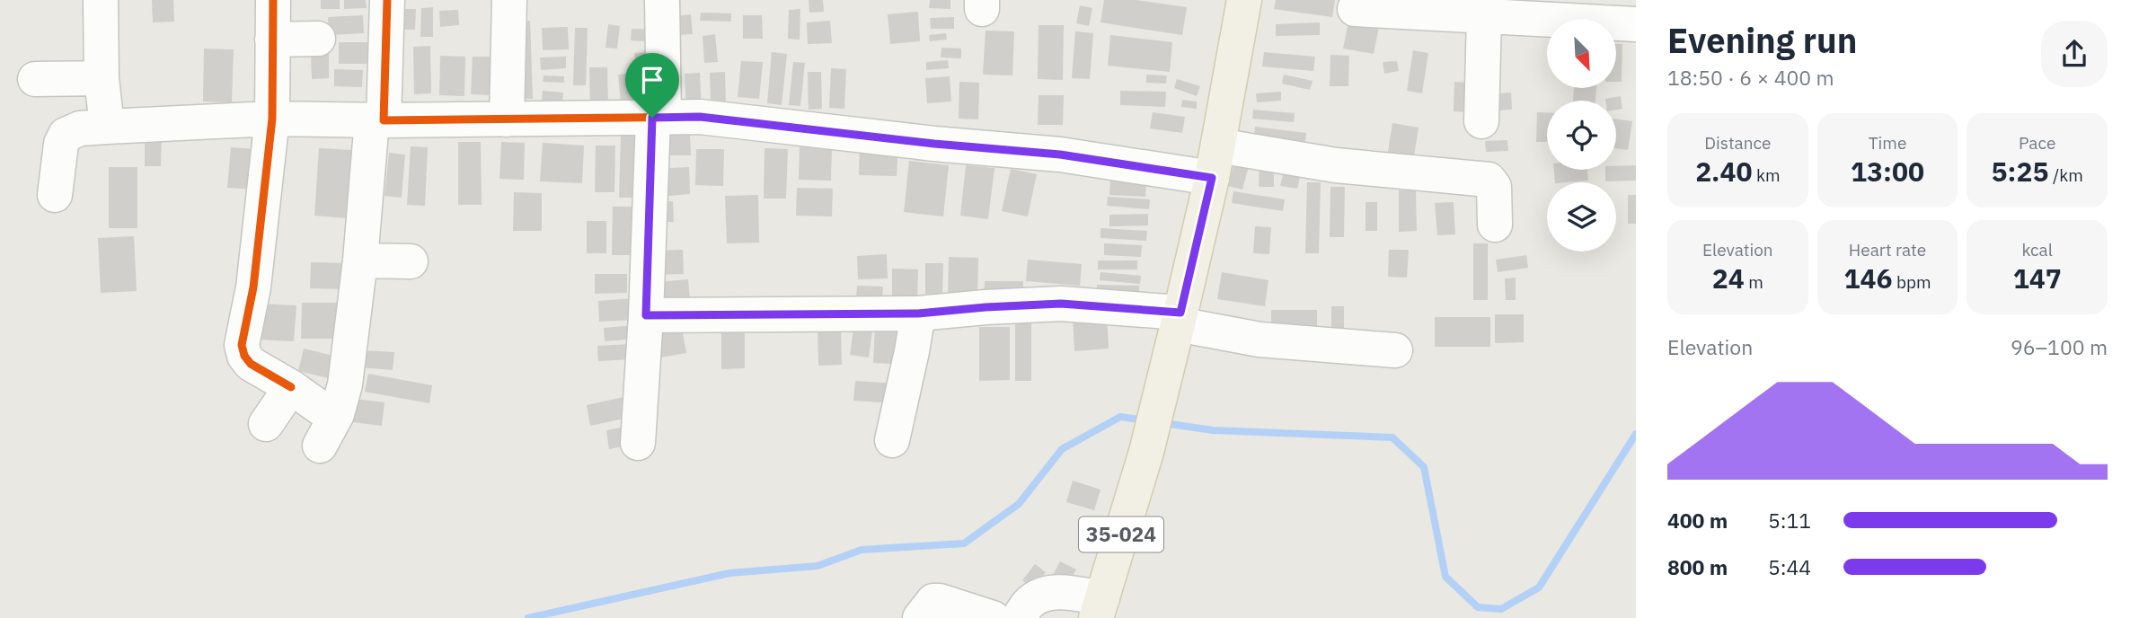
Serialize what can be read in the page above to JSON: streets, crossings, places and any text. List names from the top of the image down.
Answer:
{
  "streets": {
    "main road": ["35-024"]
  },
  "north": "bottom right",
  "page": {
    "heading": ["Evening run", "18:50 · 6 × 400 m"],
    "stats": [
      ["Distance", "2.40 km"],
      ["Time", "13:00"],
      ["Pace", "5:25 /km"],
      ["Elevation", "24 m"],
      ["Heart rate", "146 bpm"],
      ["kcal", "147"]
    ],
    "chart": ["Elevation", "96–100 m"],
    "list": [
      {
        "name": "400 m",
        "note": "5:11"
      },
      {
        "name": "800 m",
        "note": "5:44"
      }
    ]
  }
}
